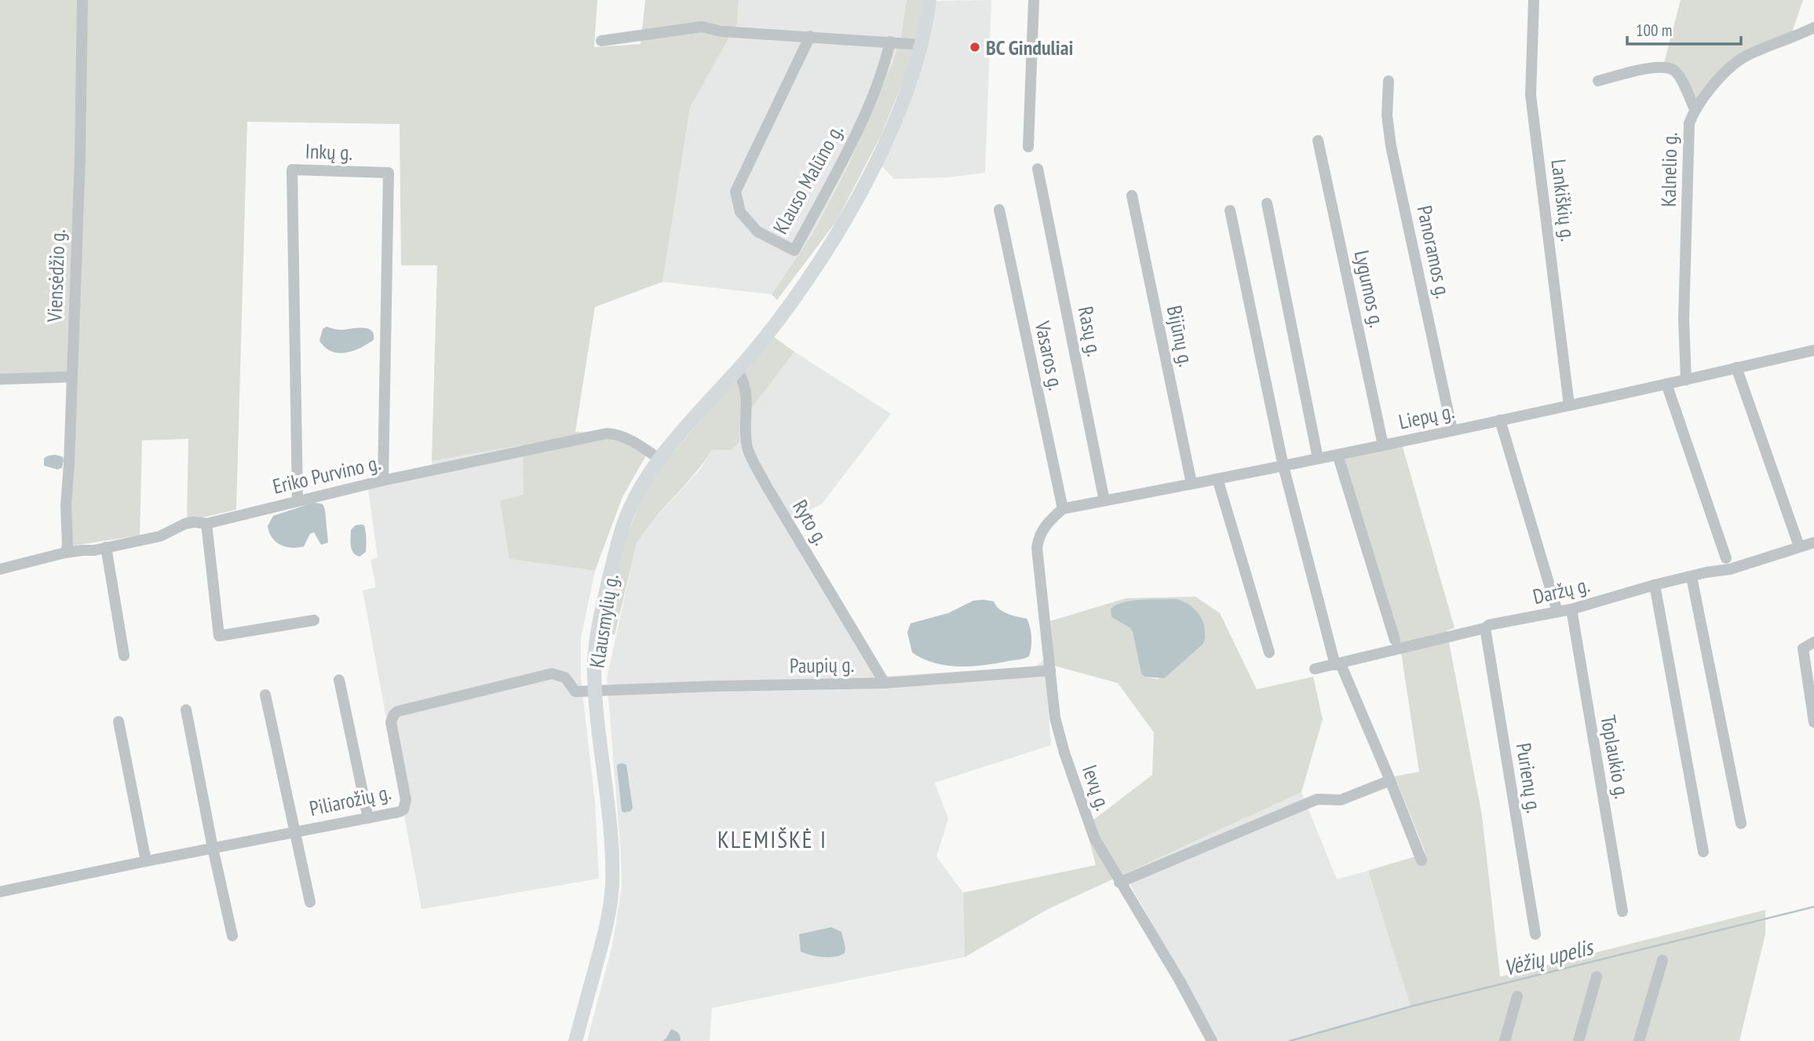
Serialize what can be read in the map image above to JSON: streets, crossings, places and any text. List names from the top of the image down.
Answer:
{
  "streets": {
    "main road": ["Klausmylių g."],
    "street": [
      "Inkų g.",
      "Kalnelio g.",
      "Klauso Malūno g.",
      "Lankiškių g.",
      "Panoramos g.",
      "Viensėdžio g.",
      "Lygumos g.",
      "Rasų g.",
      "Bijūnų g.",
      "Vasaros g.",
      "Liepų g.",
      "Eriko Purvino g.",
      "Ryto g.",
      "Daržų g.",
      "Paupių g.",
      "Toplaukio g.",
      "Purienų g.",
      "Ievų g.",
      "Piliarožių g."
    ]
  },
  "crossings": [
    ["Inkų g.", "Eriko Purvino g."],
    ["Kalnelio g.", "Liepų g."],
    ["Lankiškių g.", "Liepų g."],
    ["Panoramos g.", "Liepų g."],
    ["Viensėdžio g.", "Eriko Purvino g."],
    ["Lygumos g.", "Liepų g."],
    ["Rasų g.", "Liepų g."],
    ["Bijūnų g.", "Liepų g."],
    ["Vasaros g.", "Liepų g."],
    ["Vasaros g.", "Ievų g."],
    ["Liepų g.", "Ievų g."],
    ["Eriko Purvino g.", "Klausmylių g."],
    ["Ryto g.", "Klausmylių g."],
    ["Ryto g.", "Paupių g."],
    ["Daržų g.", "Toplaukio g."],
    ["Daržų g.", "Purienų g."],
    ["Klausmylių g.", "Paupių g."],
    ["Klausmylių g.", "Piliarožių g."],
    ["Paupių g.", "Ievų g."],
    ["Paupių g.", "Piliarožių g."]
  ],
  "districts": ["KLEMIŠKĖ I"],
  "water": ["Vėžių upelis"],
  "places": ["BC Ginduliai"],
  "scale_bar": "100 m"
}
